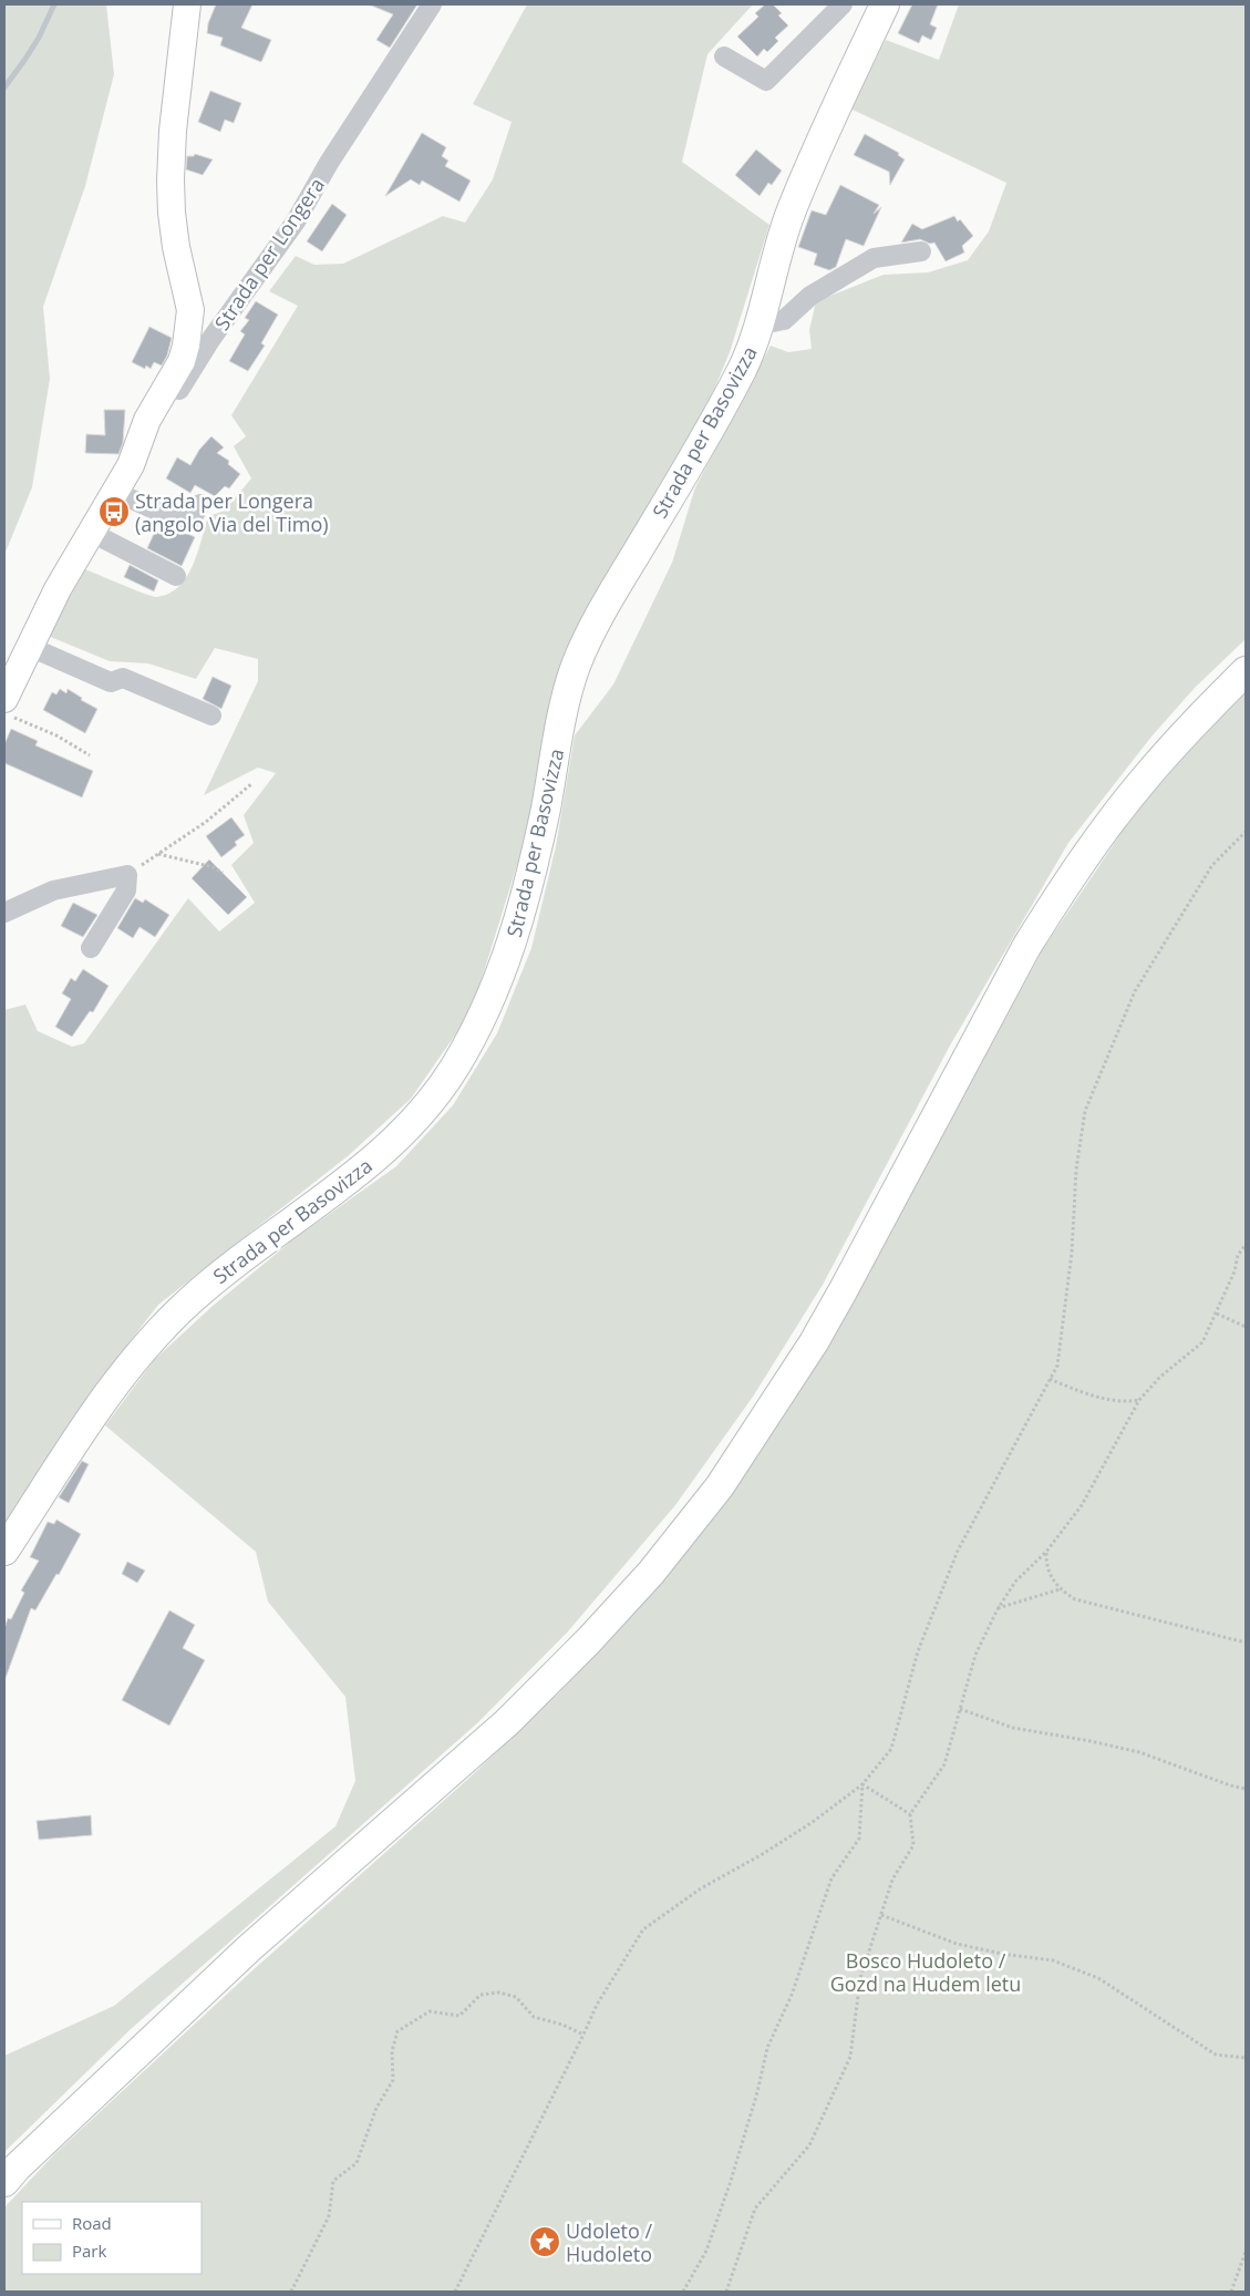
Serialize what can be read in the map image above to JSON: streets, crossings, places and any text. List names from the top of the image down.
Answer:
{
  "streets": {
    "main road": ["Strada per Basovizza"],
    "street": ["Strada per Longera"]
  },
  "parks": ["Bosco Hudoleto / Gozd na Hudem letu"],
  "places": {
    "bus stop": ["Strada per Longera (angolo Via del Timo)"],
    "place": ["Udoleto / Hudoleto"]
  },
  "legend": ["Road", "Park"]
}
